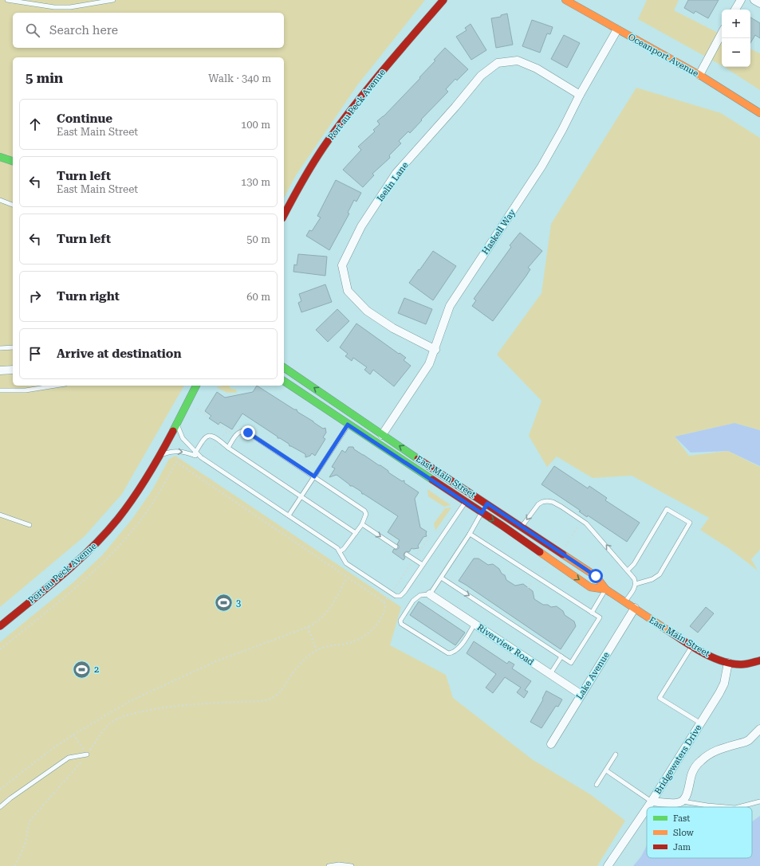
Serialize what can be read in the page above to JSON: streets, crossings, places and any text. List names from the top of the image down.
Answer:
{
  "streets": {
    "main road": ["Oceanport Avenue", "Port au Peck Avenue", "East Main Street"],
    "street": [
      "Iselin Lane",
      "Haskell Way",
      "Riverview Road",
      "Lake Avenue",
      "Bridgewaters Drive"
    ]
  },
  "crossings": [
    ["Oceanport Avenue", "Haskell Way"],
    ["Iselin Lane", "Haskell Way"],
    ["Haskell Way", "East Main Street"],
    ["East Main Street", "Lake Avenue"],
    ["East Main Street", "Bridgewaters Drive"],
    ["Riverview Road", "Lake Avenue"]
  ],
  "places": {
    "sports": ["3", "2"]
  },
  "legend": ["Fast", "Slow", "Jam"],
  "page": {
    "map_buttons": ["+", "−"],
    "search": "Search here",
    "heading": ["5 min", "Walk · 340 m"],
    "list": [
      ["Continue", "East Main Street", "100 m"],
      ["Turn left", "East Main Street", "130 m"],
      ["Turn left", "50 m"],
      ["Turn right", "60 m"],
      "Arrive at destination"
    ]
  }
}
